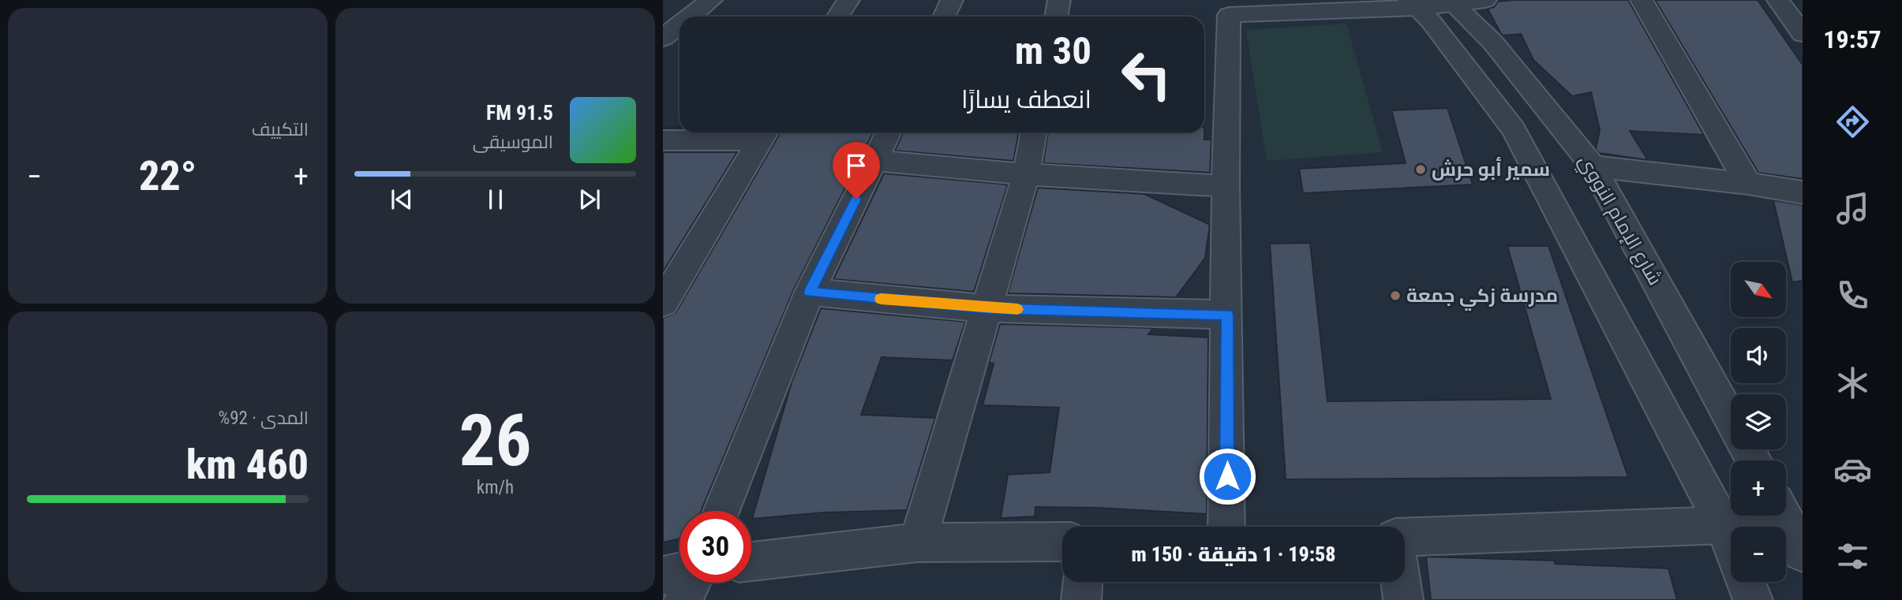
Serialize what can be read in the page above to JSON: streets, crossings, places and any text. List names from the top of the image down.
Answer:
{
  "streets": {
    "street": ["شارع الإمام النووي"]
  },
  "places": ["سمير أبو حرش", "مدرسة زكي جمعة"],
  "north": "bottom right",
  "page": {
    "tabs": "19:57",
    "tile": [
      "التكييف",
      ["26", "km/h"],
      ["المدى · 92%", "460 km"]
    ],
    "turn": ["30 m", "انعطف يسارًا"],
    "song": ["91.5 FM", "الموسيقى"],
    "heat": ["−", "22°", "+"],
    "map_buttons": ["+", "−"],
    "limit": "30",
    "trip": "19:58 · 1 دقيقة · 150 m"
  }
}
